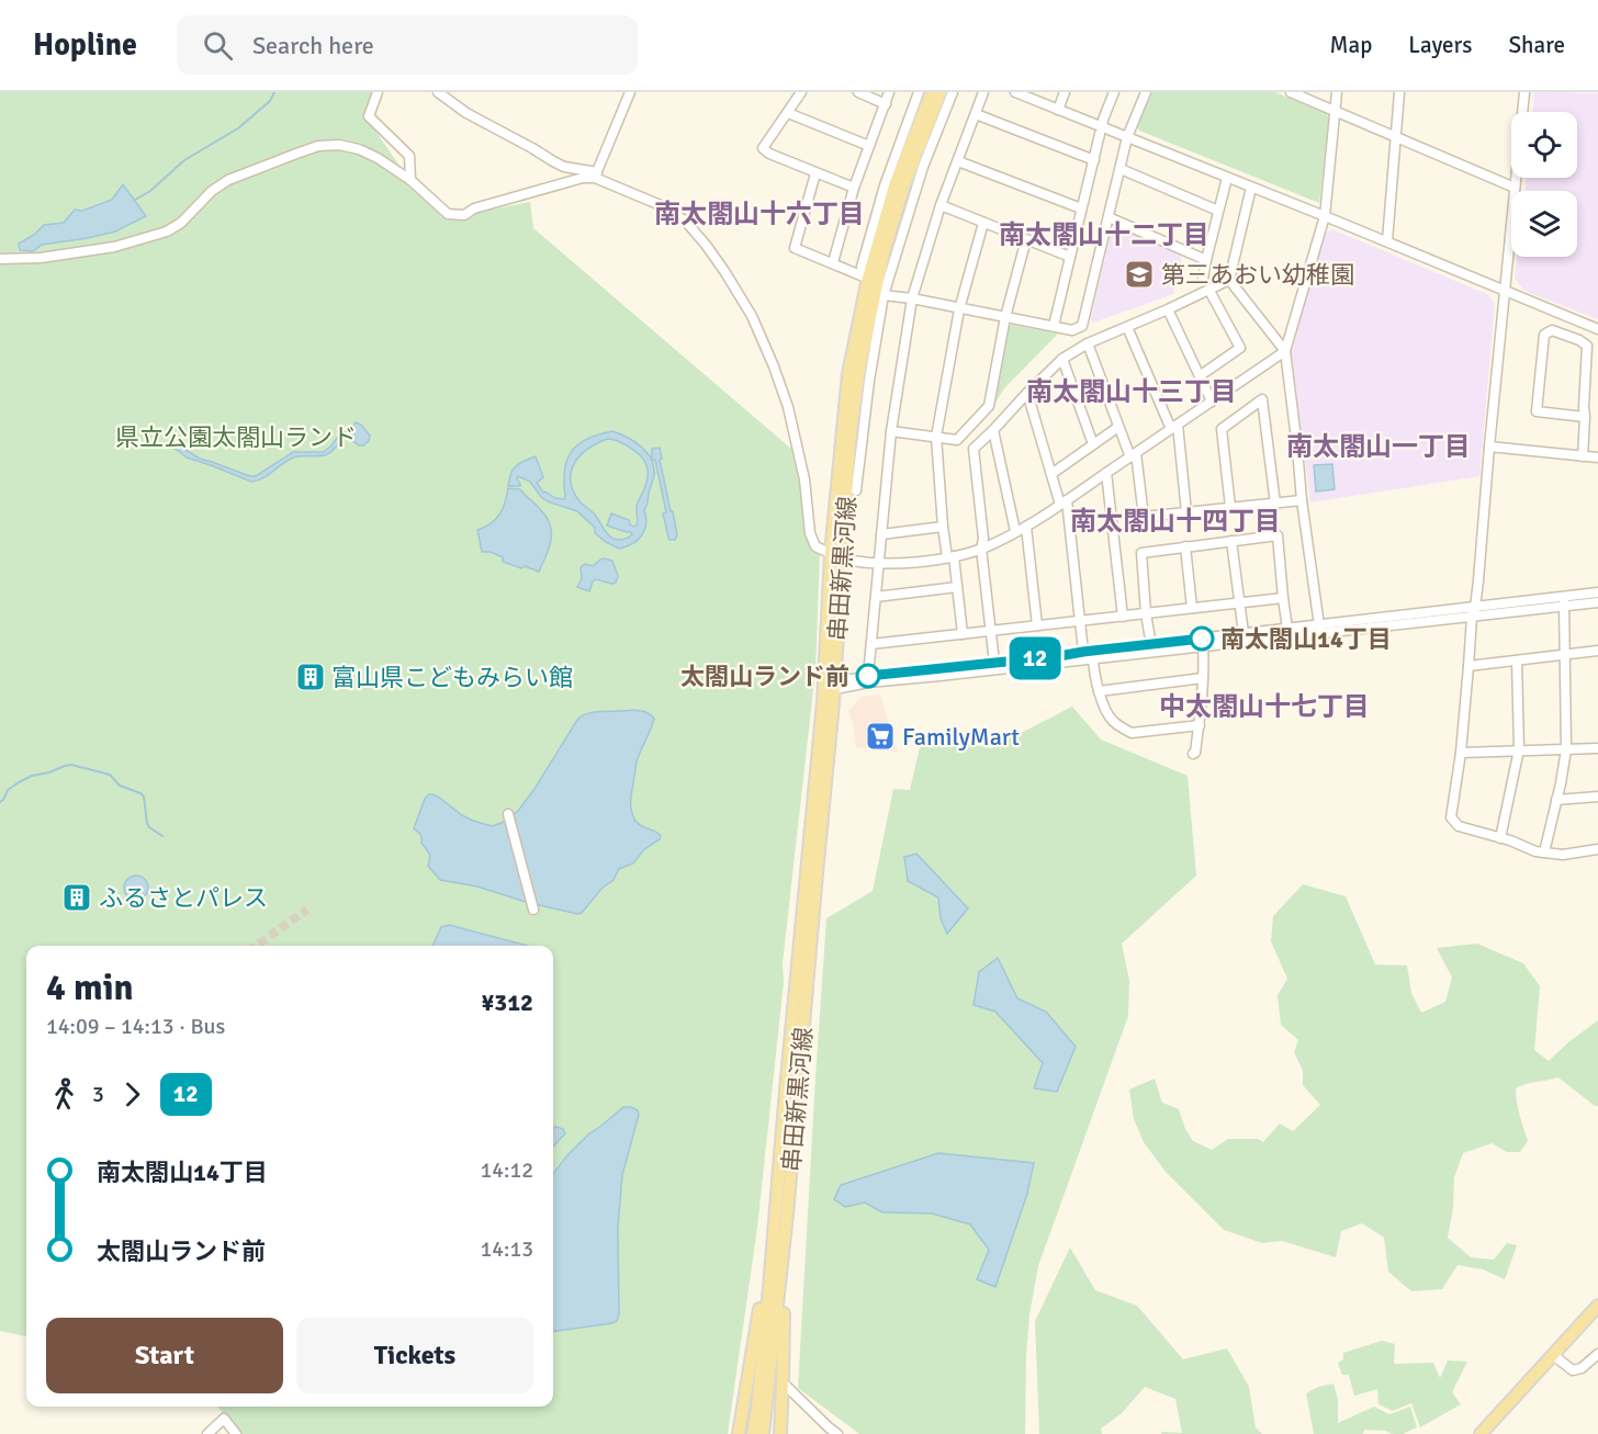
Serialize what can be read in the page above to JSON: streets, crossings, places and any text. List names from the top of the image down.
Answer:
{
  "streets": {
    "main road": ["串田新黒河線"]
  },
  "districts": [
    "南太閤山十六丁目",
    "南太閤山十二丁目",
    "南太閤山十三丁目",
    "南太閤山一丁目",
    "南太閤山十四丁目",
    "中太閤山十七丁目"
  ],
  "parks": ["県立公園太閤山ランド"],
  "places": {
    "school or university": ["第三あおい幼稚園"],
    "other": ["南太閤山14丁目", "太閤山ランド前"],
    "building": ["富山県こどもみらい館", "ふるさとパレス"],
    "supermarket": ["FamilyMart"]
  },
  "lines": ["bus line 12"],
  "page": {
    "header": "Hopline",
    "search": "Search here",
    "nav": ["Map", "Layers", "Share"],
    "on_map": "12",
    "heading": ["4 min", "14:09 – 14:13 · Bus", "¥312"],
    "legs": ["3", "12"],
    "list": [
      {
        "name": "南太閤山14丁目",
        "value": "14:12"
      },
      {
        "name": "太閤山ランド前",
        "value": "14:13"
      }
    ],
    "buttons": ["Start", "Tickets"]
  }
}
